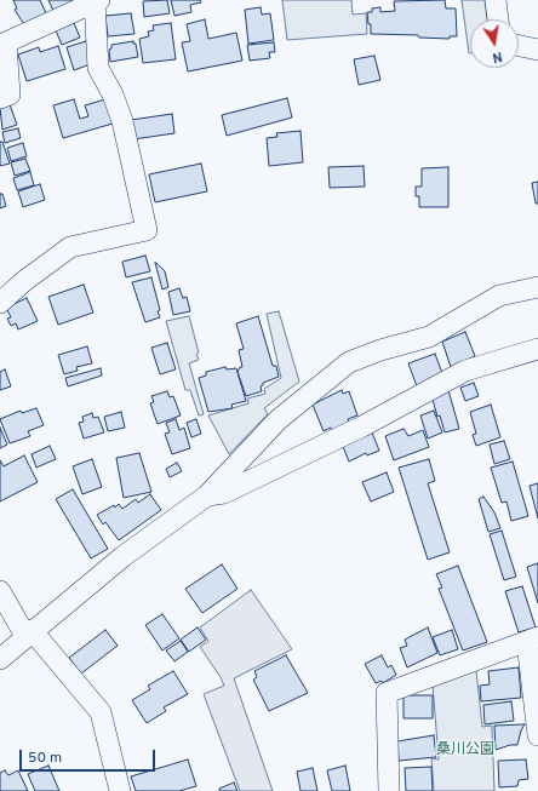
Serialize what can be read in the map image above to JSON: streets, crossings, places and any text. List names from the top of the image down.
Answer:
{
  "parks": ["桑川公園"],
  "scale_bar": "50 m",
  "north": "bottom"
}
